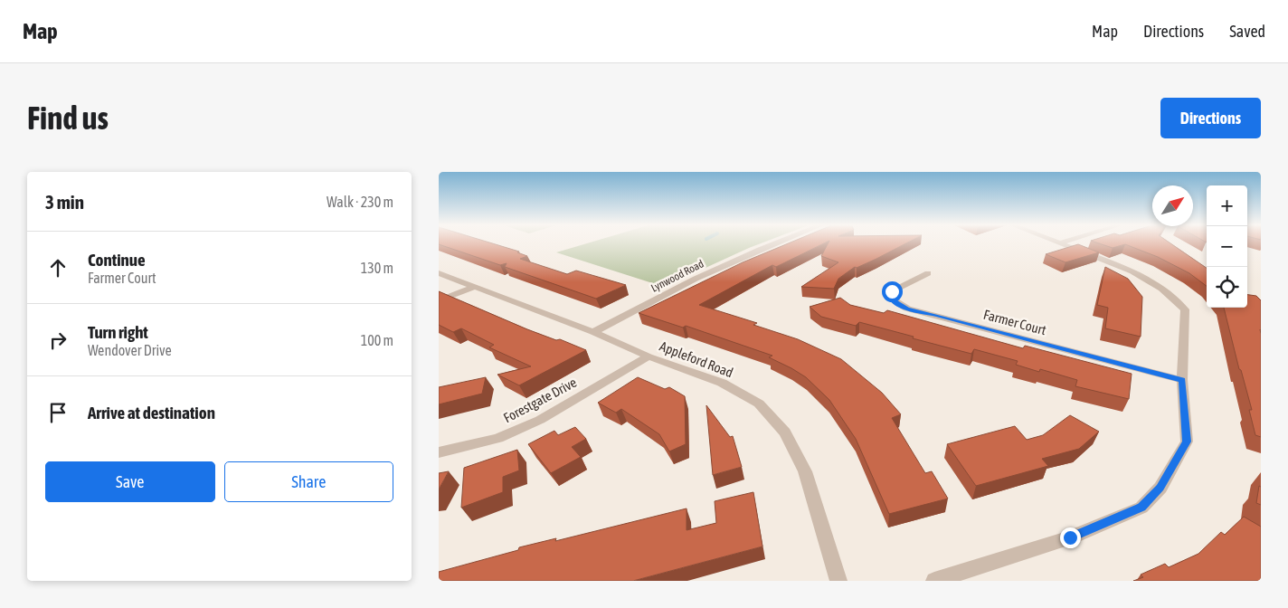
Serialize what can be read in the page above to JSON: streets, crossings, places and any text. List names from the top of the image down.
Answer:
{
  "streets": {
    "street": [
      "Lynwood Road",
      "Farmer Court",
      "Appleford Road",
      "Forestgate Drive"
    ]
  },
  "crossings": [
    ["Lynwood Road", "Appleford Road"],
    ["Appleford Road", "Forestgate Drive"]
  ],
  "north": "top right",
  "page": {
    "header": "Map",
    "nav": ["Map", "Directions", "Saved"],
    "buttons": [
      "Directions",
      ["Save", "Share"]
    ],
    "title": "Find us",
    "heading": ["3 min", "Walk · 230 m"],
    "map_buttons": ["+", "−"],
    "list": [
      ["Continue", "Farmer Court", "130 m"],
      ["Turn right", "Wendover Drive", "100 m"],
      "Arrive at destination"
    ]
  }
}
